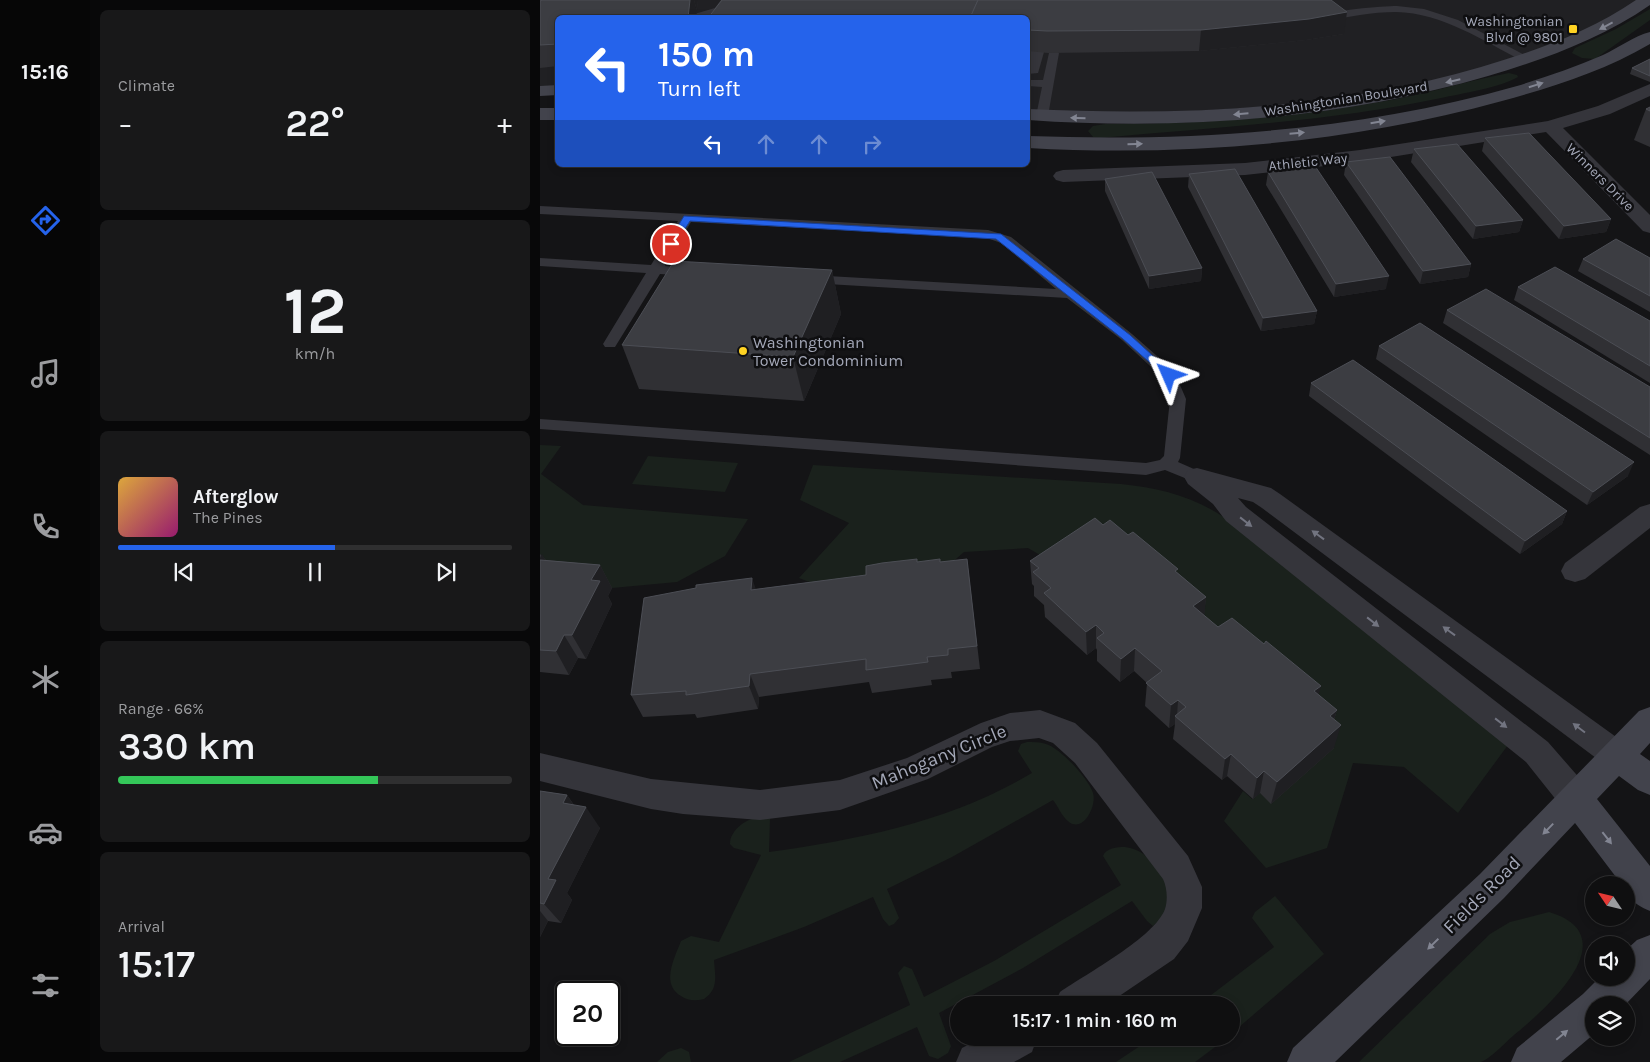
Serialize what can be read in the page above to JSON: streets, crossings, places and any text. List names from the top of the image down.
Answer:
{
  "streets": {
    "street": [
      "Washingtonian Boulevard",
      "Athletic Way",
      "Winners Drive",
      "Mahogany Circle",
      "Fields Road"
    ]
  },
  "crossings": [
    ["Athletic Way", "Winners Drive"]
  ],
  "one_way": ["Fields Road"],
  "places": {
    "transit": ["Washingtonian Blvd @ 9801"],
    "other": ["Washingtonian Tower Condominium"]
  },
  "north": "top left",
  "page": {
    "tabs": "15:16",
    "tile": [
      "Climate",
      ["12", "km/h"],
      ["Range · 66%", "330 km"],
      ["Arrival", "15:17"]
    ],
    "turn": ["150 m", "Turn left"],
    "heat": ["−", "22°", "+"],
    "song": ["Afterglow", "The Pines"],
    "limit": "20",
    "trip": "15:17 · 1 min · 160 m"
  }
}
